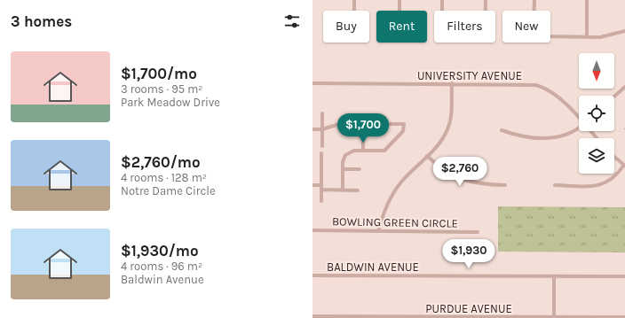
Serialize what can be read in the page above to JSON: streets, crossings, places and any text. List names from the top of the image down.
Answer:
{
  "streets": {
    "street": [
      "UNIVERSITY AVENUE",
      "BOWLING GREEN CIRCLE",
      "BALDWIN AVENUE",
      "PURDUE AVENUE"
    ]
  },
  "north": "bottom",
  "page": {
    "heading": "3 homes",
    "chip": [
      "Buy",
      "Rent",
      "Filters",
      "New"
    ],
    "list": [
      {
        "name": "$1,700/mo",
        "note": "3 rooms · 95 m² · Park Meadow Drive"
      },
      {
        "name": "$2,760/mo",
        "note": "4 rooms · 128 m² · Notre Dame Circle"
      },
      {
        "name": "$1,930/mo",
        "note": "4 rooms · 96 m² · Baldwin Avenue"
      }
    ],
    "price": ["$1,700", "$2,760", "$1,930"]
  }
}
